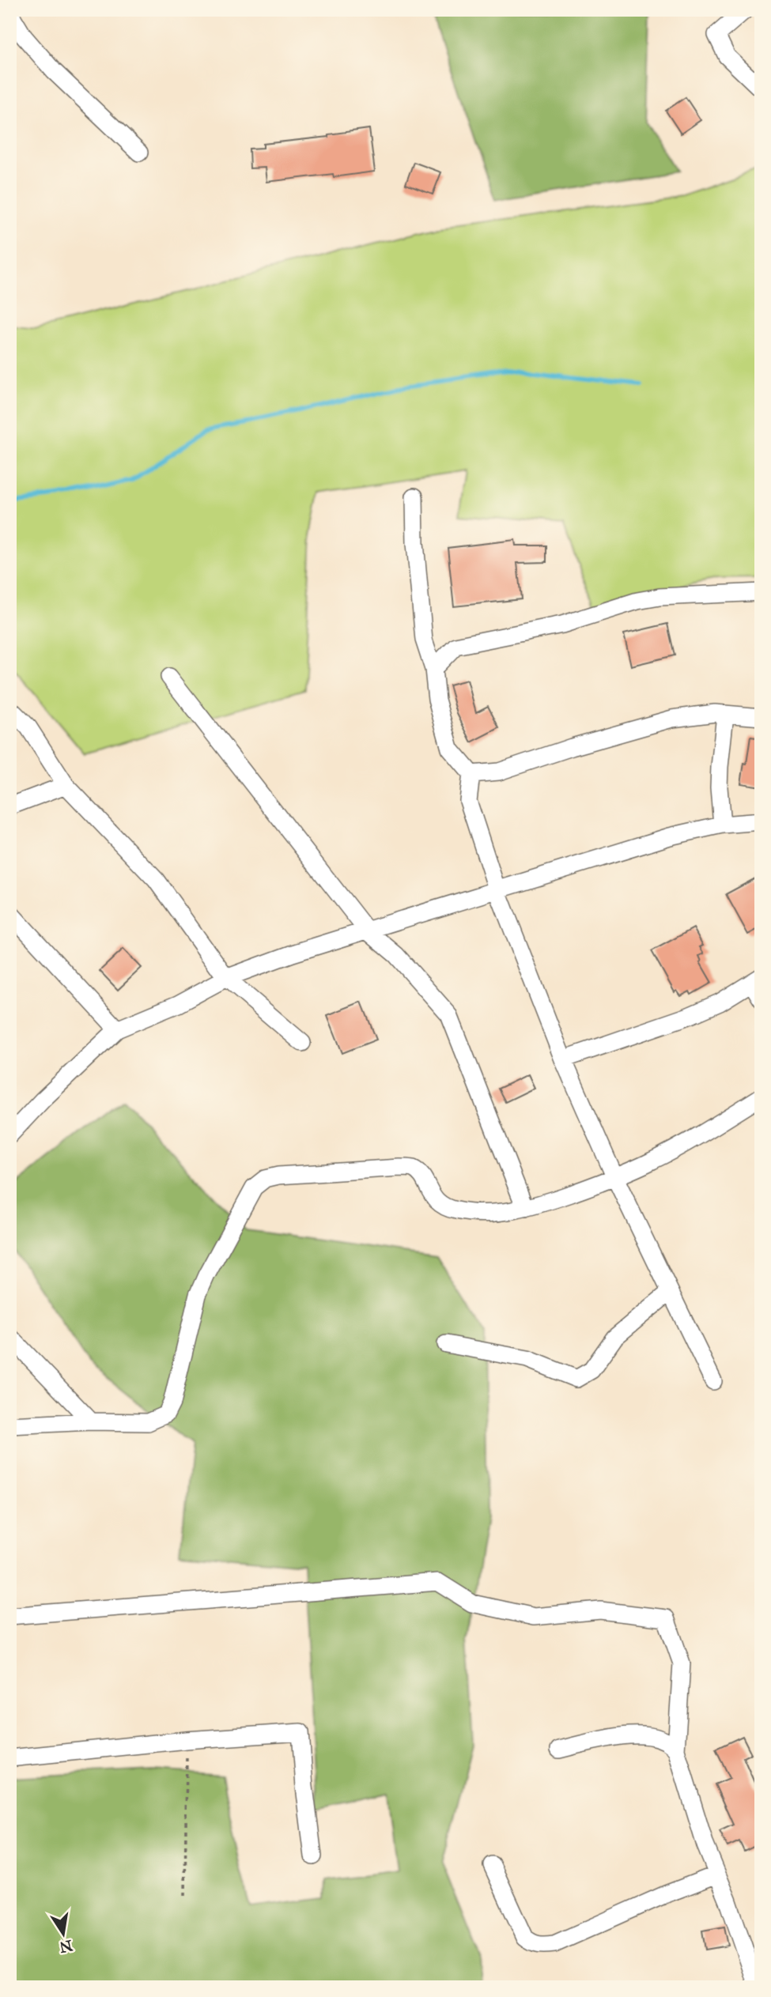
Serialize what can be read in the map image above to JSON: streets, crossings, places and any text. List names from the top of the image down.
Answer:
{
  "north": "bottom"
}
